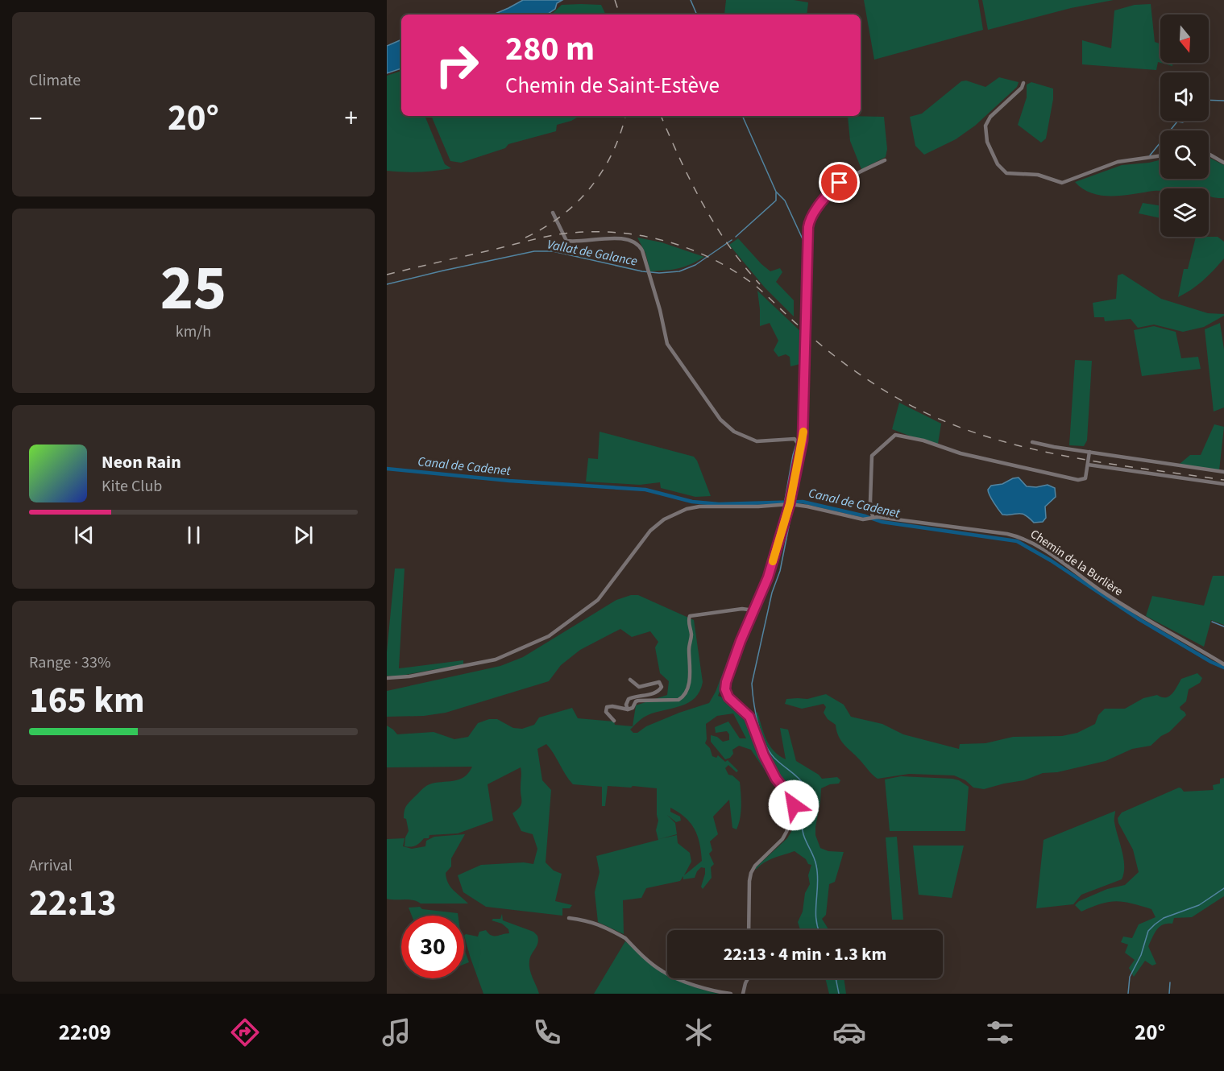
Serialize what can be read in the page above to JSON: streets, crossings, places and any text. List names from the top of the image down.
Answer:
{
  "streets": {
    "street": ["Chemin de la Burlière"]
  },
  "water": ["Vallat de Galance", "Canal de Cadenet"],
  "north": "bottom",
  "page": {
    "tile": [
      "Climate",
      ["25", "km/h"],
      ["Range · 33%", "165 km"],
      ["Arrival", "22:13"]
    ],
    "turn": ["280 m", "Chemin de Saint-Estève"],
    "heat": ["−", "20°", "+"],
    "song": ["Neon Rain", "Kite Club"],
    "limit": "30",
    "trip": "22:13 · 4 min · 1.3 km",
    "tabs": ["22:09", "20°"]
  }
}
